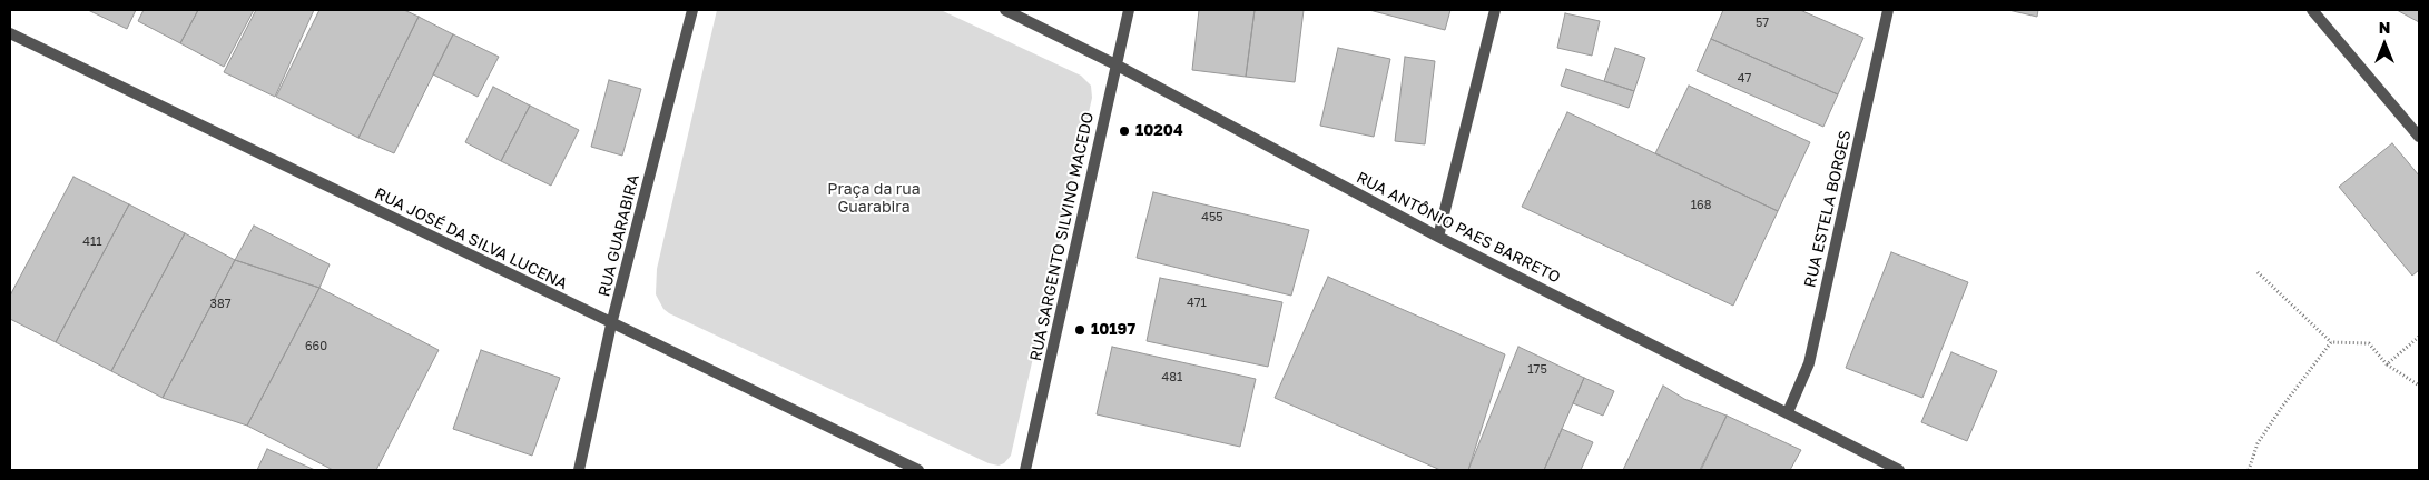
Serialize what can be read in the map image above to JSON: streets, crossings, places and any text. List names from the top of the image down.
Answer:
{
  "streets": {
    "street": [
      "RUA ESTELA BORGES",
      "RUA ANTÔNIO PAES BARRETO",
      "RUA GUARABIRA",
      "RUA SARGENTO SILVINO MACEDO",
      "RUA JOSÉ DA SILVA LUCENA"
    ]
  },
  "crossings": [
    ["RUA ESTELA BORGES", "RUA ANTÔNIO PAES BARRETO"],
    ["RUA ANTÔNIO PAES BARRETO", "RUA SARGENTO SILVINO MACEDO"],
    ["RUA GUARABIRA", "RUA JOSÉ DA SILVA LUCENA"]
  ],
  "parks": ["Praça da rua Guarabira"],
  "places": ["10204", "10197"],
  "house_numbers": [
    "57",
    "47",
    "168",
    "455",
    "411",
    "471",
    "387",
    "660",
    "175",
    "481"
  ],
  "north": "top"
}
